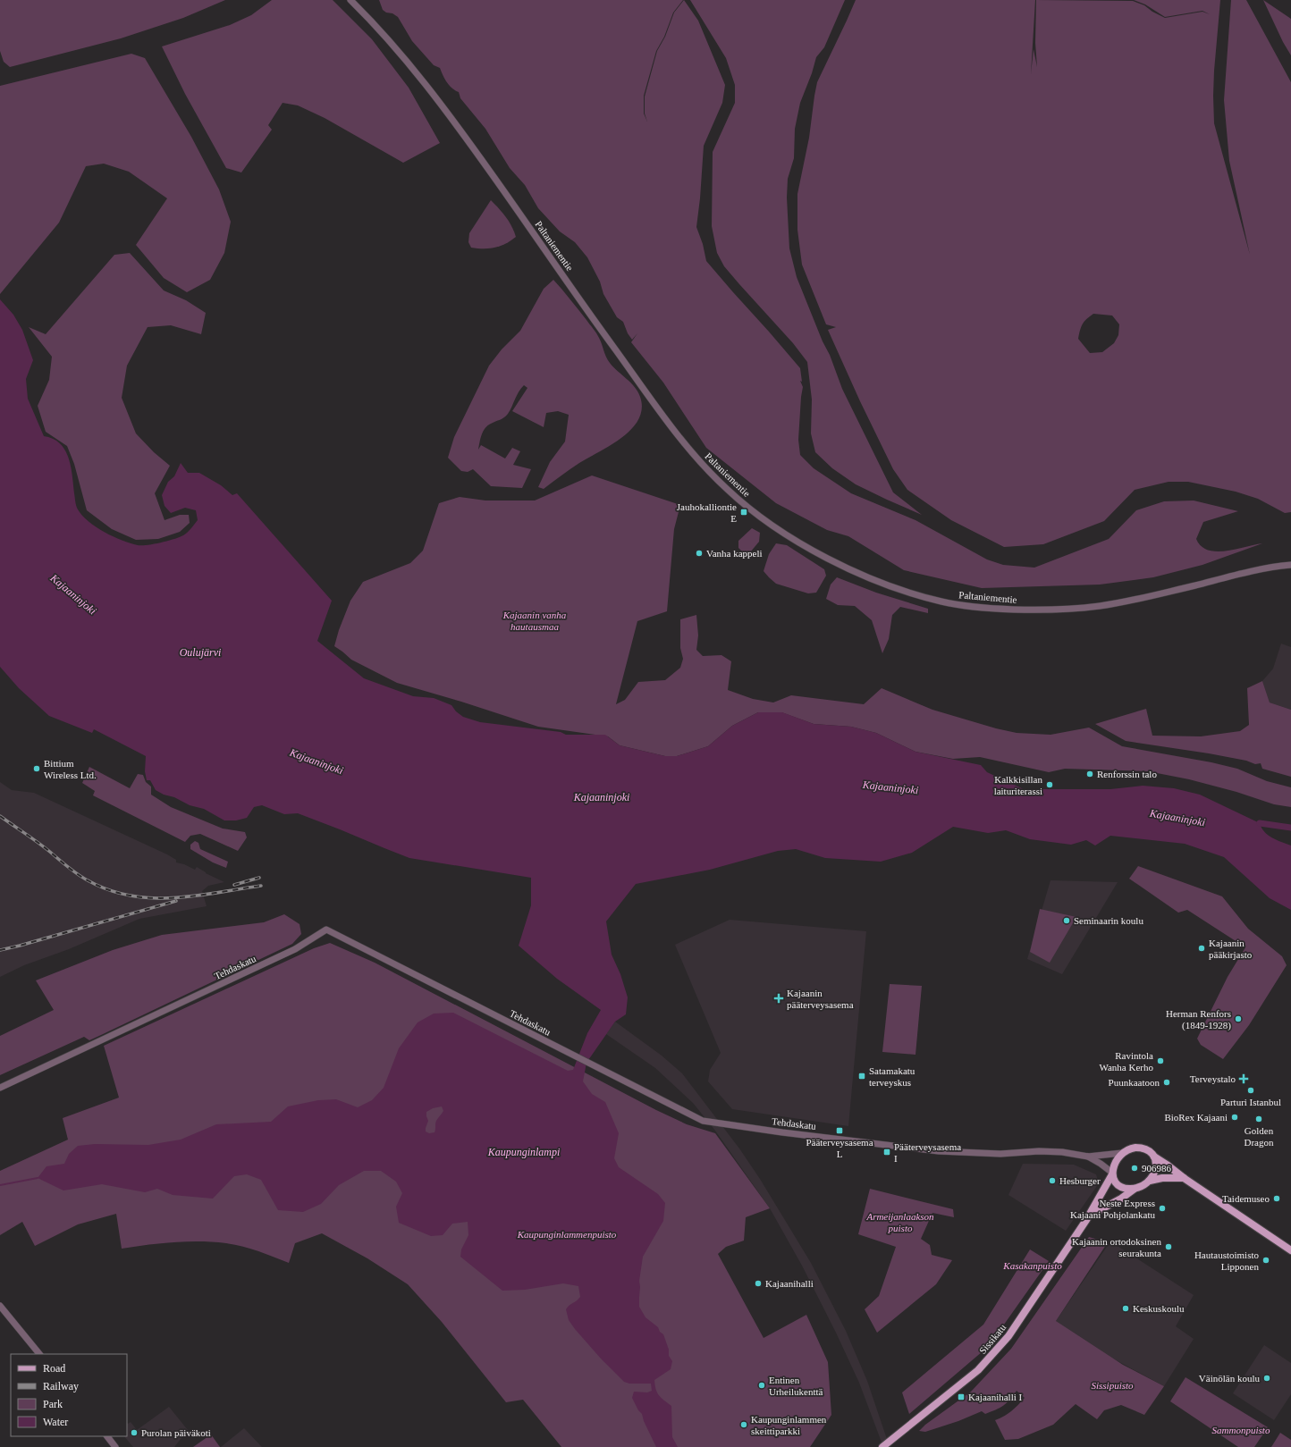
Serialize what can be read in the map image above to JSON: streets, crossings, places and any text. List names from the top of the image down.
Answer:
{
  "streets": {
    "main road": ["Sissikatu"],
    "street": ["Paltaniementie", "Tehdaskatu"]
  },
  "crossings": [
    ["Tehdaskatu", "Sissikatu"]
  ],
  "water": ["Kajaaninjoki", "Oulujärvi", "Kaupunginlampi"],
  "parks": [
    "Kajaanin vanha hautausmaa",
    "Armeijanlaakson puisto",
    "Kaupunginlammenpuisto",
    "Kasakanpuisto",
    "Sissipuisto",
    "Sammonpuisto"
  ],
  "places": {
    "transit": [
      "Jauhokalliontie E",
      "Satamakatu terveyskus",
      "Pääterveysasema L",
      "Pääterveysasema I",
      "Kajaanihalli I"
    ],
    "other": [
      "Vanha kappeli",
      "Bittium Wireless Ltd.",
      "Renforssin talo",
      "Kalkkisillan laituriterassi",
      "Seminaarin koulu",
      "Kajaanin pääkirjasto",
      "Herman Renfors (1849-1928)",
      "Ravintola Wanha Kerho",
      "Puunkaatoon",
      "Parturi Istanbul",
      "BioRex Kajaani",
      "Golden Dragon",
      "906986",
      "Hesburger",
      "Taidemuseo",
      "Neste Express Kajaani Pohjolankatu",
      "Kajaanin ortodoksinen seurakunta",
      "Hautaustoimisto Lipponen",
      "Kajaanihalli",
      "Keskuskoulu",
      "Väinölän koulu",
      "Entinen Urheilukenttä",
      "Kaupunginlammen skeittiparkki",
      "Purolan päiväkoti"
    ],
    "health": ["Kajaanin pääterveysasema", "Terveystalo"]
  },
  "legend": [
    "Road",
    "Railway",
    "Park",
    "Water"
  ]
}
